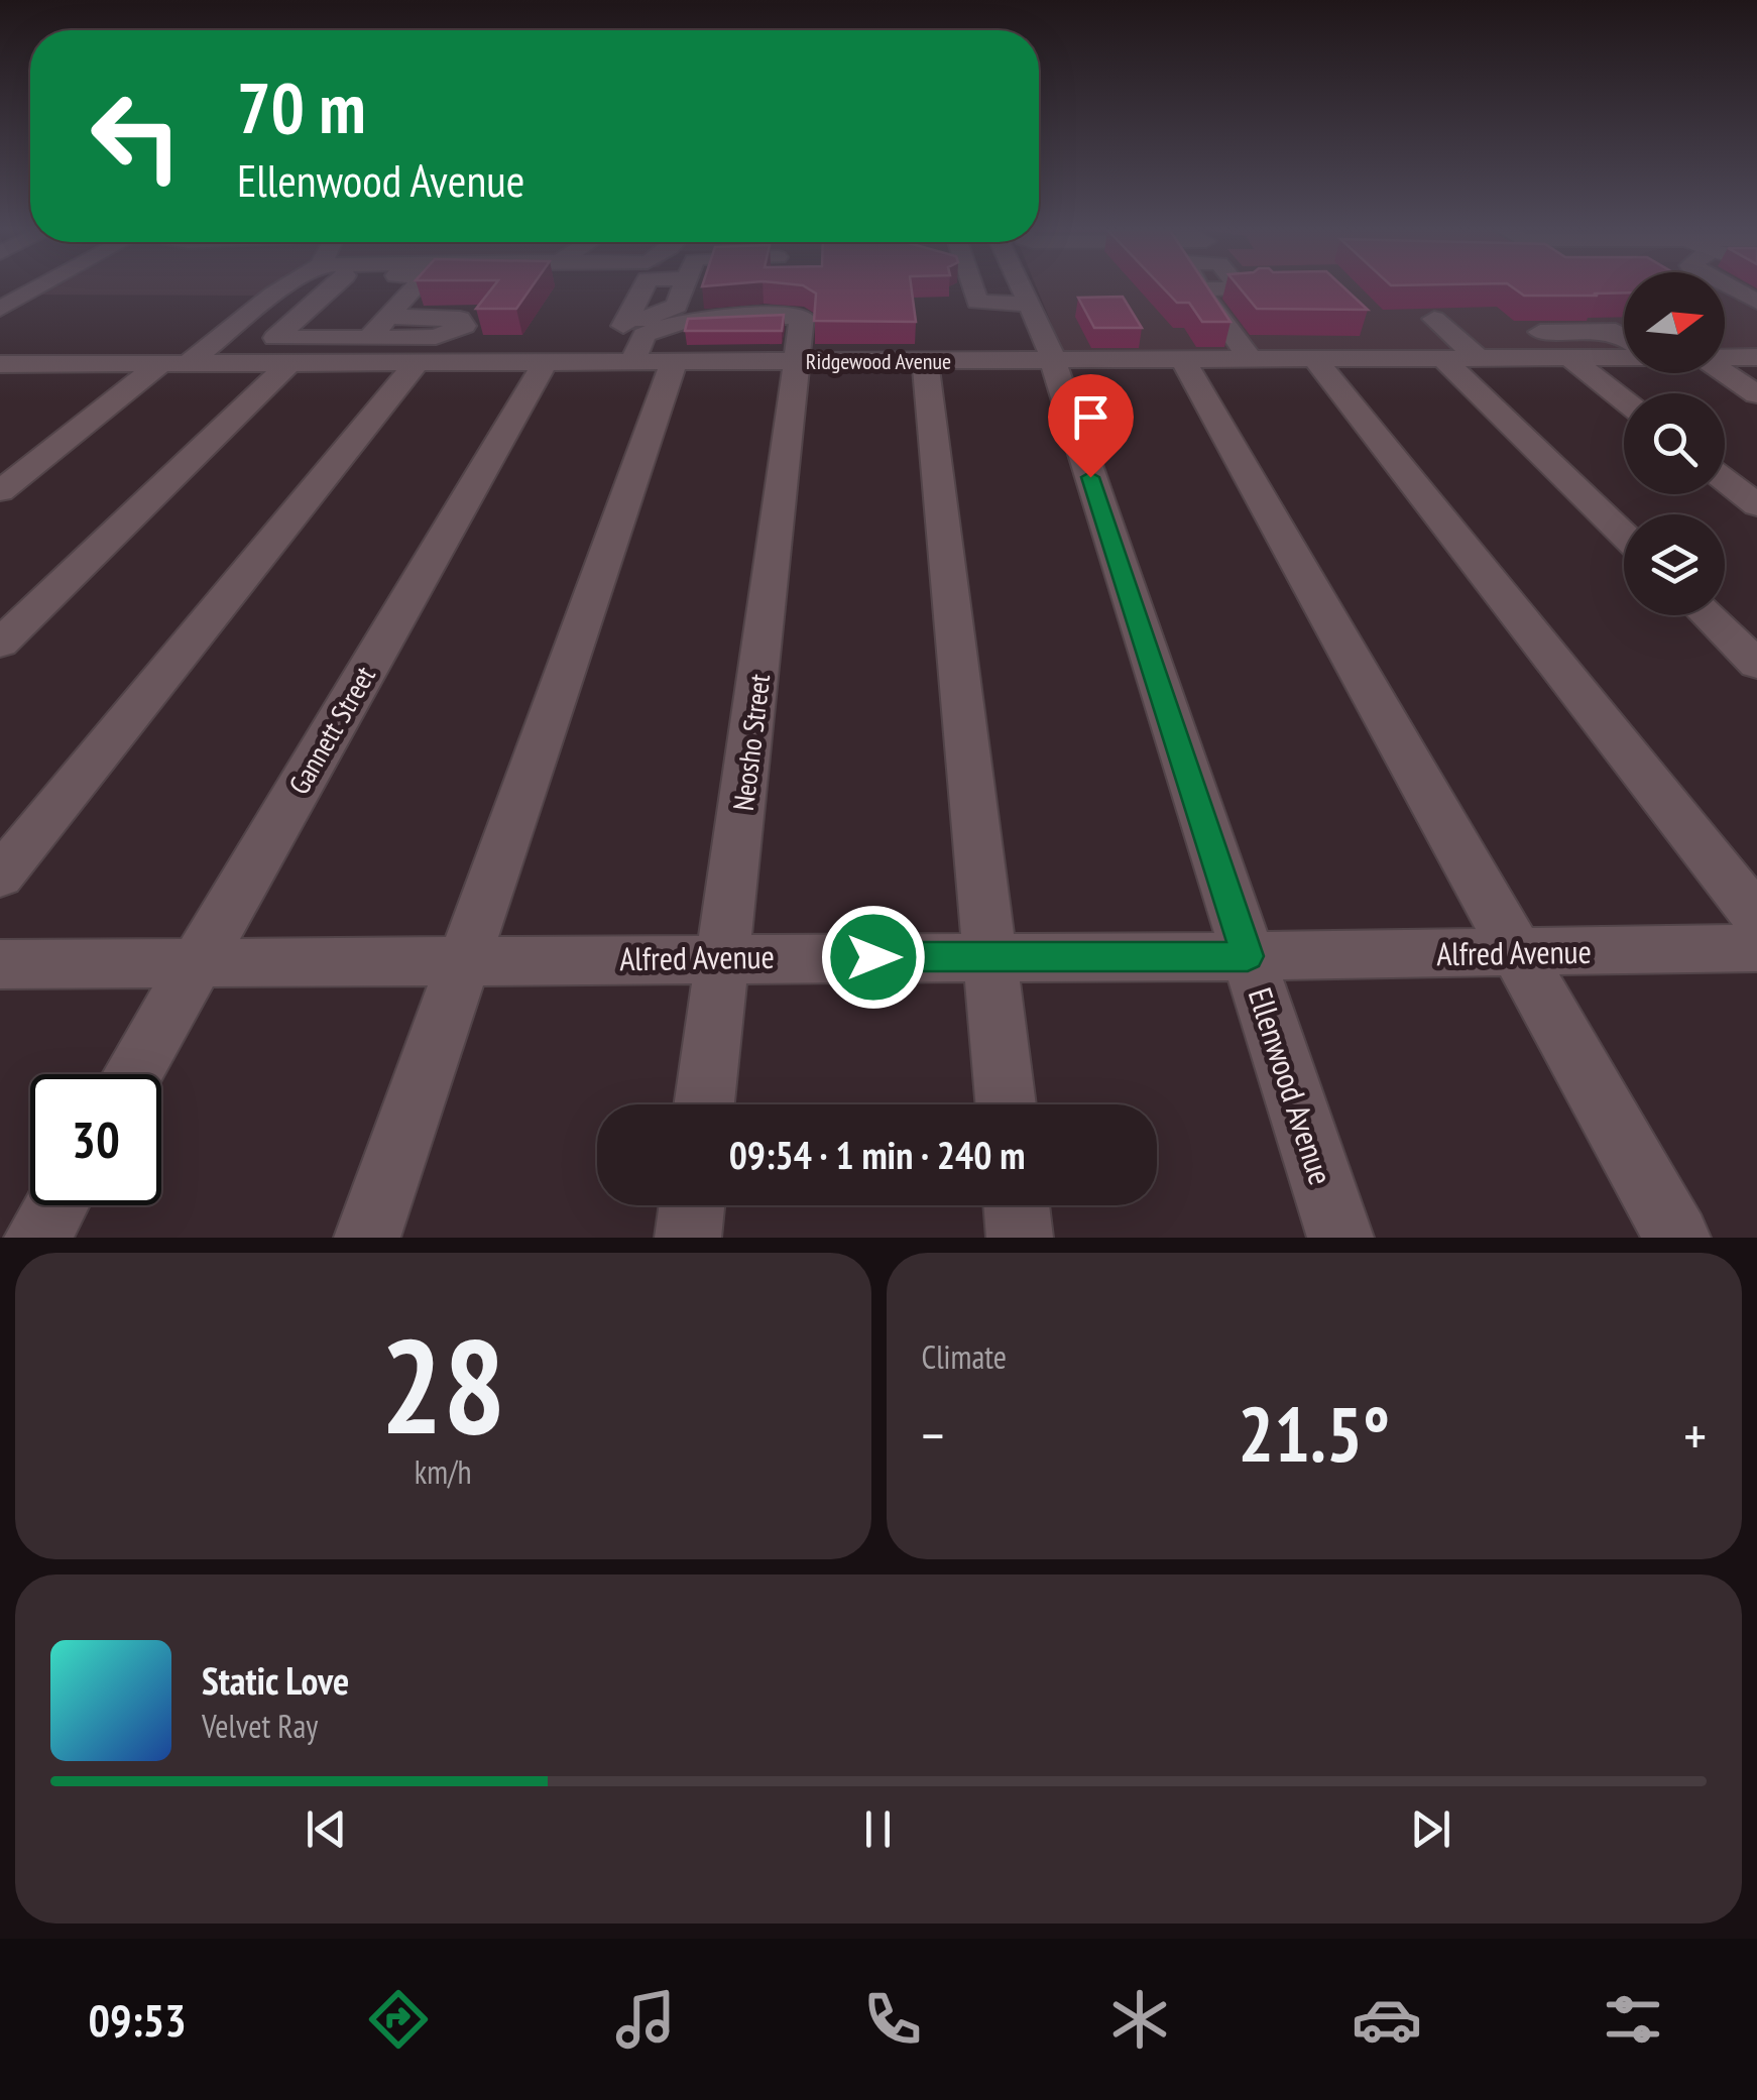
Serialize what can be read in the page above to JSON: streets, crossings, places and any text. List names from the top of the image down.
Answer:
{
  "streets": {
    "street": [
      "Ridgewood Avenue",
      "Gannett Street",
      "Neosho Street",
      "Alfred Avenue",
      "Ellenwood Avenue"
    ]
  },
  "crossings": [
    ["Ridgewood Avenue", "Gannett Street"],
    ["Ridgewood Avenue", "Neosho Street"],
    ["Ridgewood Avenue", "Ellenwood Avenue"],
    ["Gannett Street", "Alfred Avenue"],
    ["Neosho Street", "Alfred Avenue"],
    ["Alfred Avenue", "Ellenwood Avenue"]
  ],
  "north": "right",
  "page": {
    "turn": ["70 m", "Ellenwood Avenue"],
    "limit": "30",
    "trip": "09:54 · 1 min · 240 m",
    "tile": [
      ["28", "km/h"],
      "Climate"
    ],
    "heat": ["−", "21.5°", "+"],
    "song": ["Static Love", "Velvet Ray"],
    "tabs": "09:53"
  }
}
